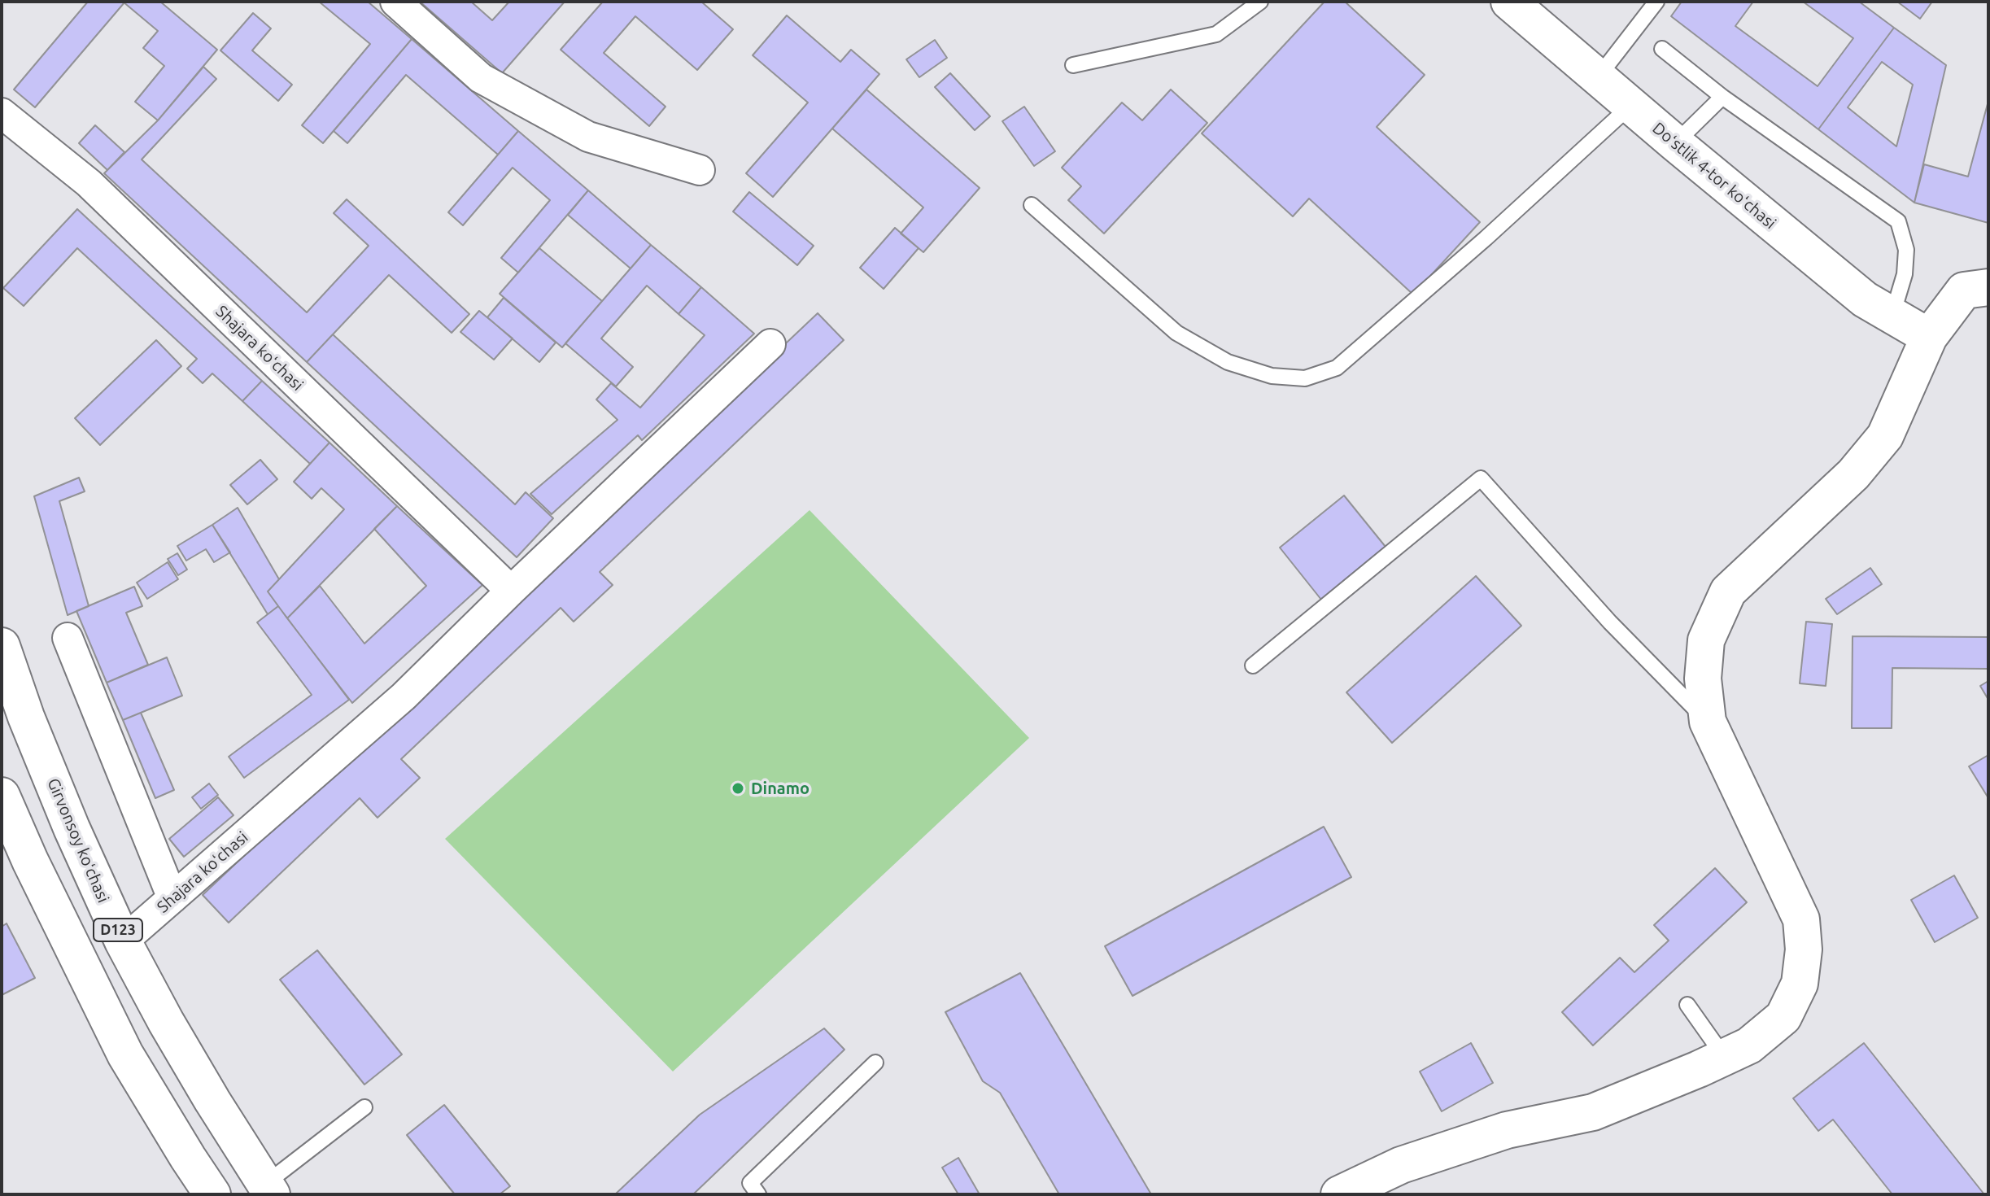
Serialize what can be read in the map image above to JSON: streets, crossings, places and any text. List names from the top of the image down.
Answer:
{
  "streets": {
    "street": [
      "Doʻstlik 4-tor koʻchasi",
      "Shajara koʻchasi",
      "Girvonsoy koʻchasi",
      "D123"
    ]
  },
  "crossings": [
    ["Shajara koʻchasi", "Girvonsoy koʻchasi"]
  ],
  "places": ["Dinamo"]
}
